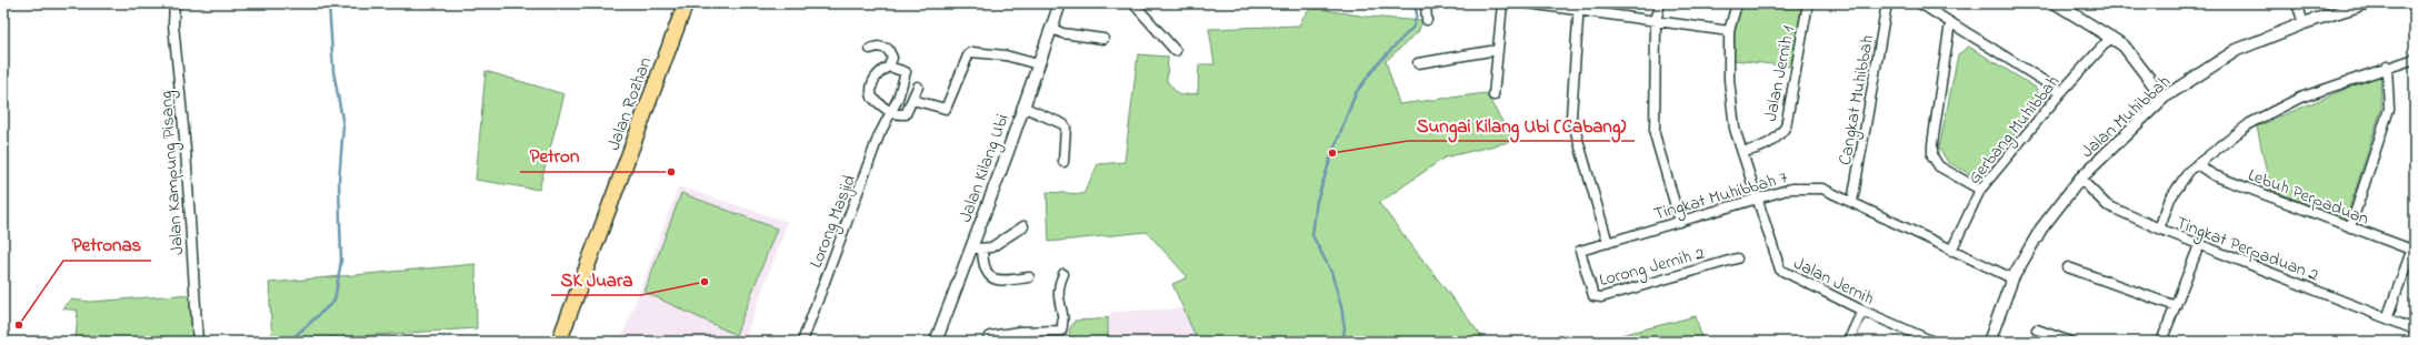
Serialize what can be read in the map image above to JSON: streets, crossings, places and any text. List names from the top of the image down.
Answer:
{
  "streets": {
    "main road": ["Jalan Rozhan"],
    "street": [
      "Jalan Jernih 1",
      "Cangkat Muhibbah",
      "Jalan Muhibbah",
      "Gerbang Muhibbah",
      "Jalan Kilang Ubi",
      "Jalan Kampung Pisang",
      "Tingkat Muhibbah 7",
      "Lebuh Perpaduan",
      "Lorong Masjid",
      "Tingkat Perpaduan 2",
      "Lorong Jernih 2",
      "Jalan Jernih"
    ]
  },
  "crossings": [
    ["Jalan Jernih 1", "Jalan Jernih"],
    ["Cangkat Muhibbah", "Tingkat Muhibbah 7"],
    ["Jalan Muhibbah", "Tingkat Muhibbah 7"],
    ["Jalan Muhibbah", "Tingkat Perpaduan 2"],
    ["Gerbang Muhibbah", "Tingkat Muhibbah 7"],
    ["Tingkat Muhibbah 7", "Lorong Jernih 2"],
    ["Tingkat Muhibbah 7", "Jalan Jernih"]
  ],
  "places": [
    "Sungai Kilang Ubi (Cabang)",
    "Petron",
    "SK Juara",
    "Petronas"
  ]
}
